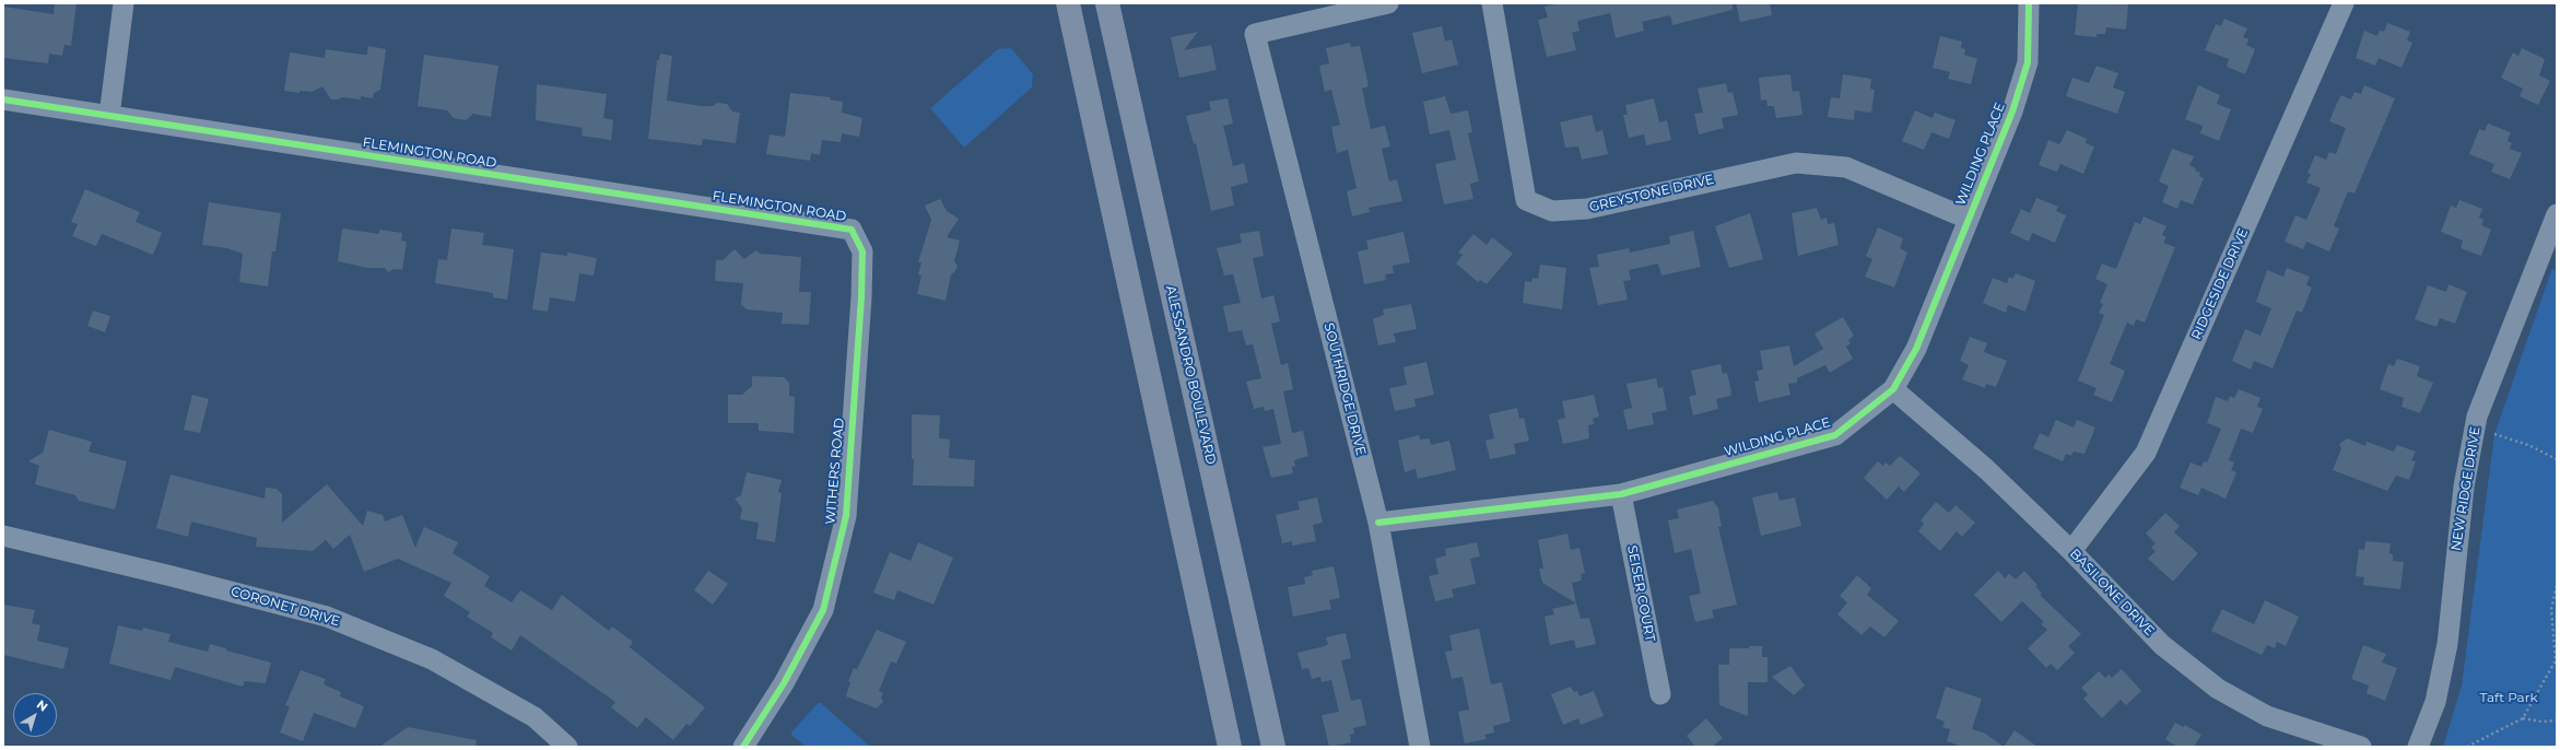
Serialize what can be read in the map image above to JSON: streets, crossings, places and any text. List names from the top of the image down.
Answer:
{
  "streets": {
    "main road": ["ALESSANDRO BOULEVARD"],
    "street": [
      "FLEMINGTON ROAD",
      "WILDING PLACE",
      "GREYSTONE DRIVE",
      "RIDGESIDE DRIVE",
      "SOUTHRIDGE DRIVE",
      "WITHERS ROAD",
      "NEW RIDGE DRIVE",
      "BASILONE DRIVE",
      "SEISER COURT",
      "CORONET DRIVE"
    ]
  },
  "crossings": [
    ["FLEMINGTON ROAD", "WITHERS ROAD"],
    ["WILDING PLACE", "GREYSTONE DRIVE"],
    ["WILDING PLACE", "SOUTHRIDGE DRIVE"],
    ["WILDING PLACE", "BASILONE DRIVE"],
    ["WILDING PLACE", "SEISER COURT"],
    ["RIDGESIDE DRIVE", "BASILONE DRIVE"]
  ],
  "parks": ["Taft Park"],
  "north": "top right"
}
